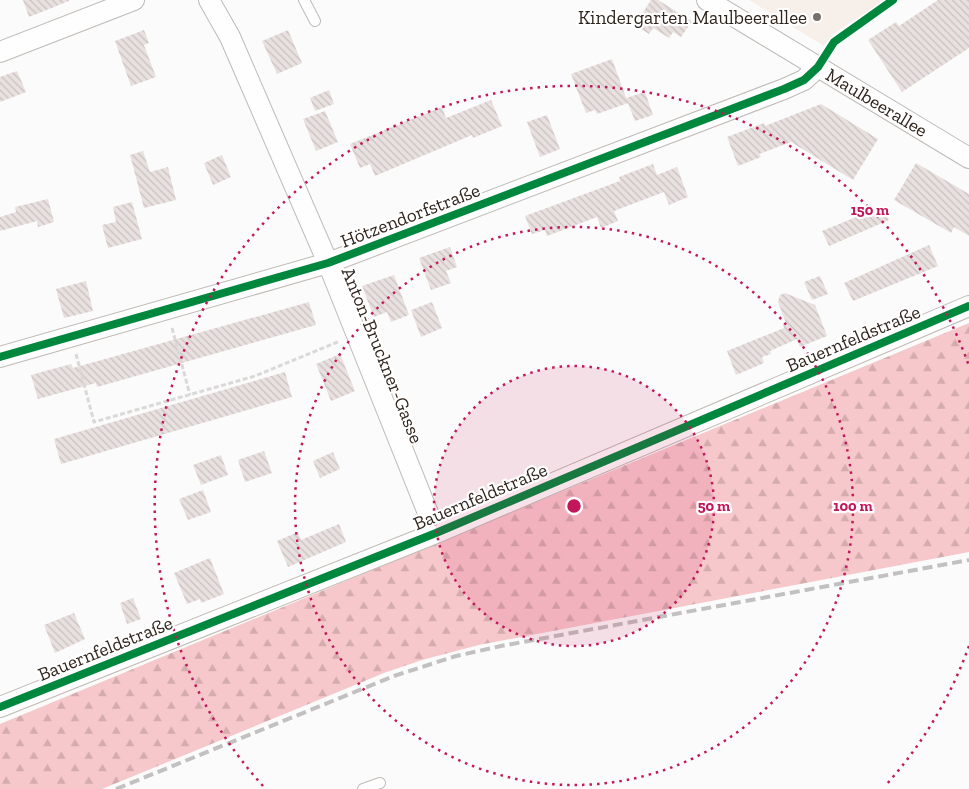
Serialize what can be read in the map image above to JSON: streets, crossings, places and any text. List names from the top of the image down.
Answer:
{
  "streets": {
    "street": [
      "Maulbeerallee",
      "Hötzendorfstraße",
      "Bauernfeldstraße",
      "Anton-Bruckner-Gasse"
    ]
  },
  "crossings": [
    ["Maulbeerallee", "Hötzendorfstraße"],
    ["Hötzendorfstraße", "Anton-Bruckner-Gasse"],
    ["Bauernfeldstraße", "Anton-Bruckner-Gasse"]
  ],
  "places": ["Kindergarten Maulbeerallee"],
  "rings": ["150 m", "50 m", "100 m"]
}
